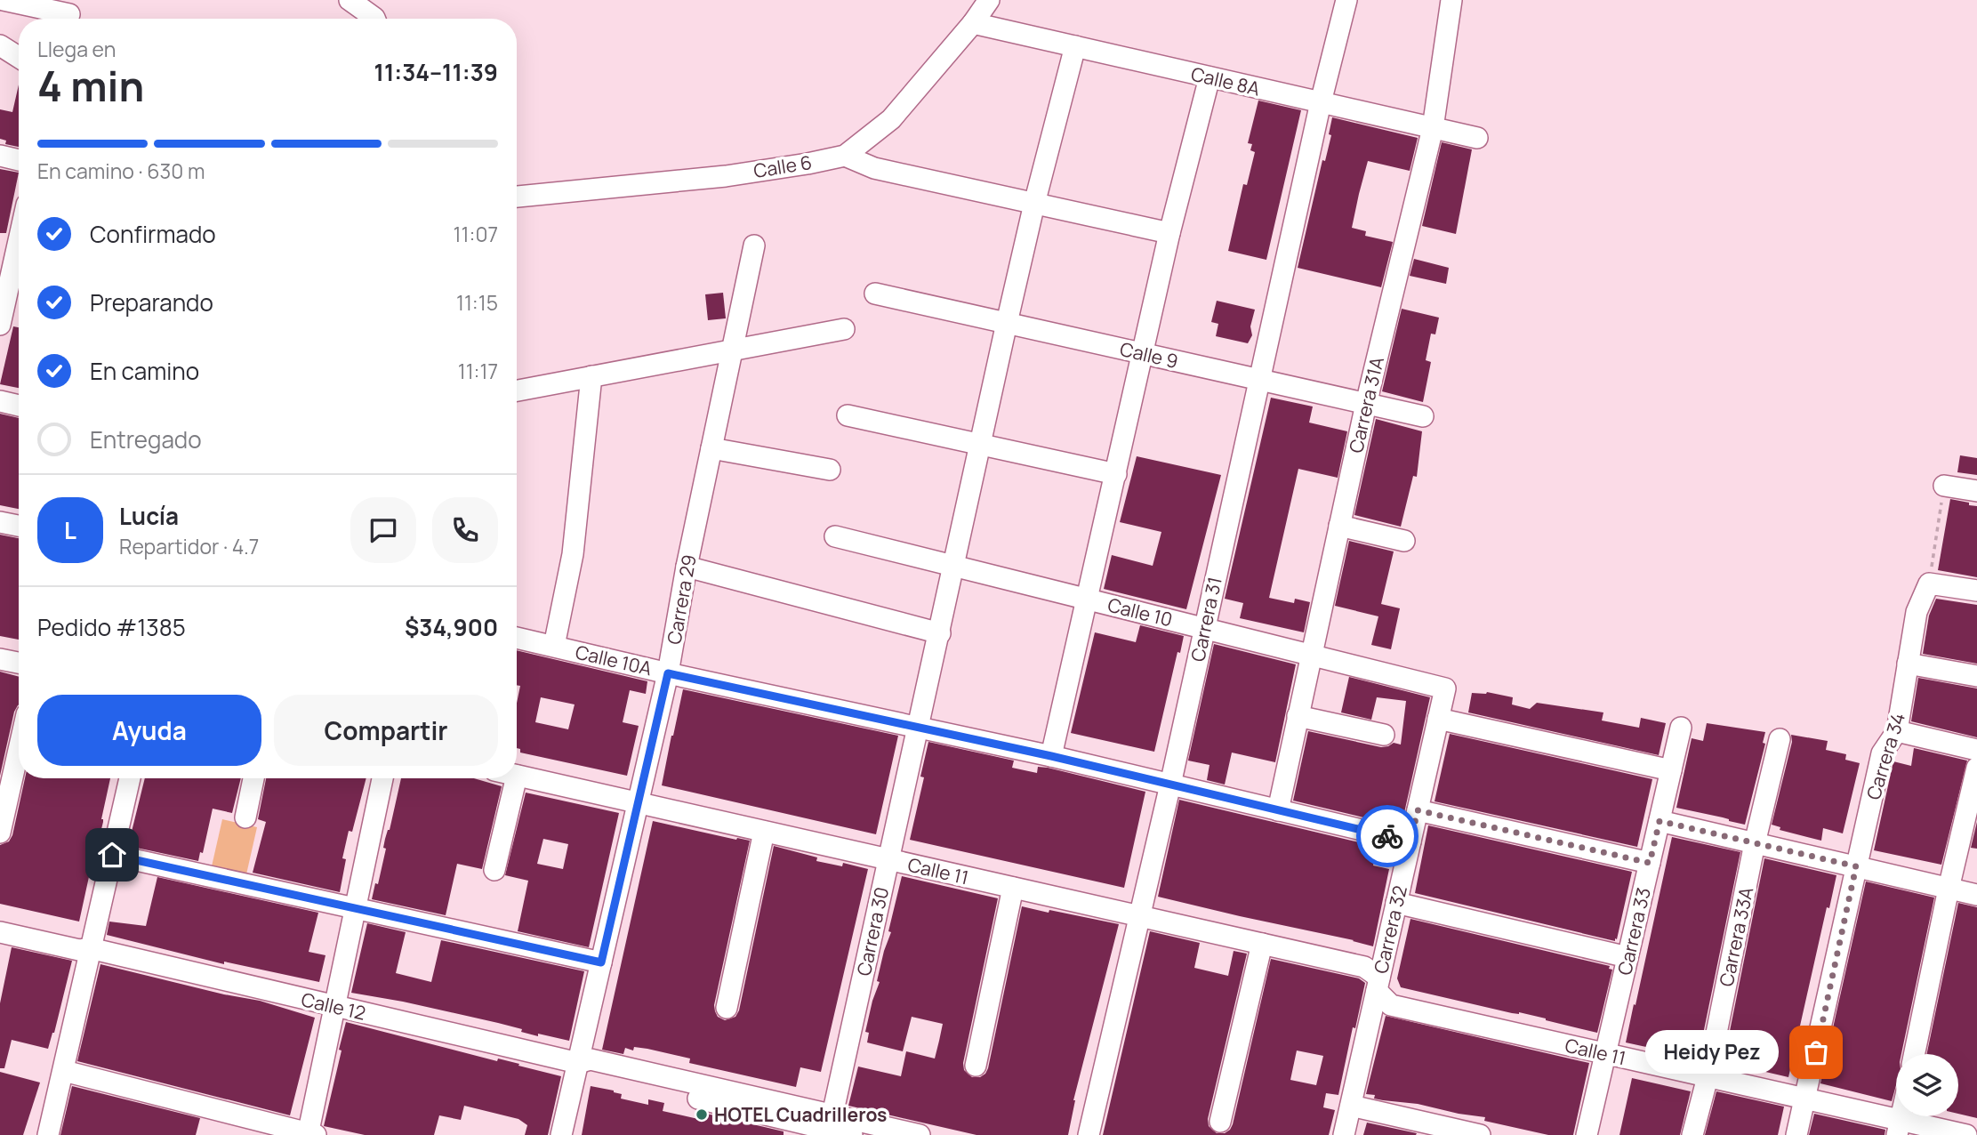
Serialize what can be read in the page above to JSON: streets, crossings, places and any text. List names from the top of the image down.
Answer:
{
  "streets": {
    "street": [
      "Calle 8A",
      "Calle 6",
      "Calle 9",
      "Carrera 31A",
      "Carrera 29",
      "Calle 10",
      "Carrera 31",
      "Calle 10A",
      "Carrera 34",
      "Calle 11",
      "Carrera 32",
      "Carrera 30",
      "Carrera 33",
      "Carrera 33A",
      "Calle 12"
    ]
  },
  "crossings": [
    ["Calle 8A", "Calle 6"],
    ["Calle 8A", "Carrera 31A"],
    ["Calle 8A", "Carrera 31"],
    ["Calle 8A", "Carrera 30"],
    ["Calle 9", "Carrera 31A"],
    ["Calle 9", "Carrera 31"],
    ["Calle 9", "Carrera 30"],
    ["Carrera 31A", "Calle 10"],
    ["Carrera 31A", "Calle 10A"],
    ["Carrera 29", "Calle 10A"],
    ["Carrera 29", "Calle 11"],
    ["Carrera 29", "Calle 12"],
    ["Calle 10", "Carrera 31"],
    ["Calle 10", "Carrera 32"],
    ["Calle 10", "Carrera 30"],
    ["Carrera 31", "Calle 10A"],
    ["Carrera 31", "Calle 11"],
    ["Calle 10A", "Carrera 32"],
    ["Calle 10A", "Carrera 30"],
    ["Carrera 34", "Calle 11"],
    ["Calle 11", "Carrera 32"],
    ["Calle 11", "Carrera 30"],
    ["Calle 11", "Carrera 33"],
    ["Calle 11", "Carrera 33A"],
    ["Carrera 30", "Calle 12"]
  ],
  "places": ["Heidy Pez", "HOTEL Cuadrilleros"],
  "page": {
    "heading": ["4 min", "Llega en", "11:34–11:39"],
    "panel": [
      "Lucía",
      "Repartidor · 4.7",
      "Pedido #1385",
      "$34,900"
    ],
    "bar": "En camino · 630 m",
    "list": [
      ["Confirmado", "11:07"],
      ["Preparando", "11:15"],
      ["En camino", "11:17"],
      "Entregado"
    ],
    "round": "L",
    "buttons": ["Ayuda", "Compartir"],
    "bubble": "Heidy Pez"
  }
}
